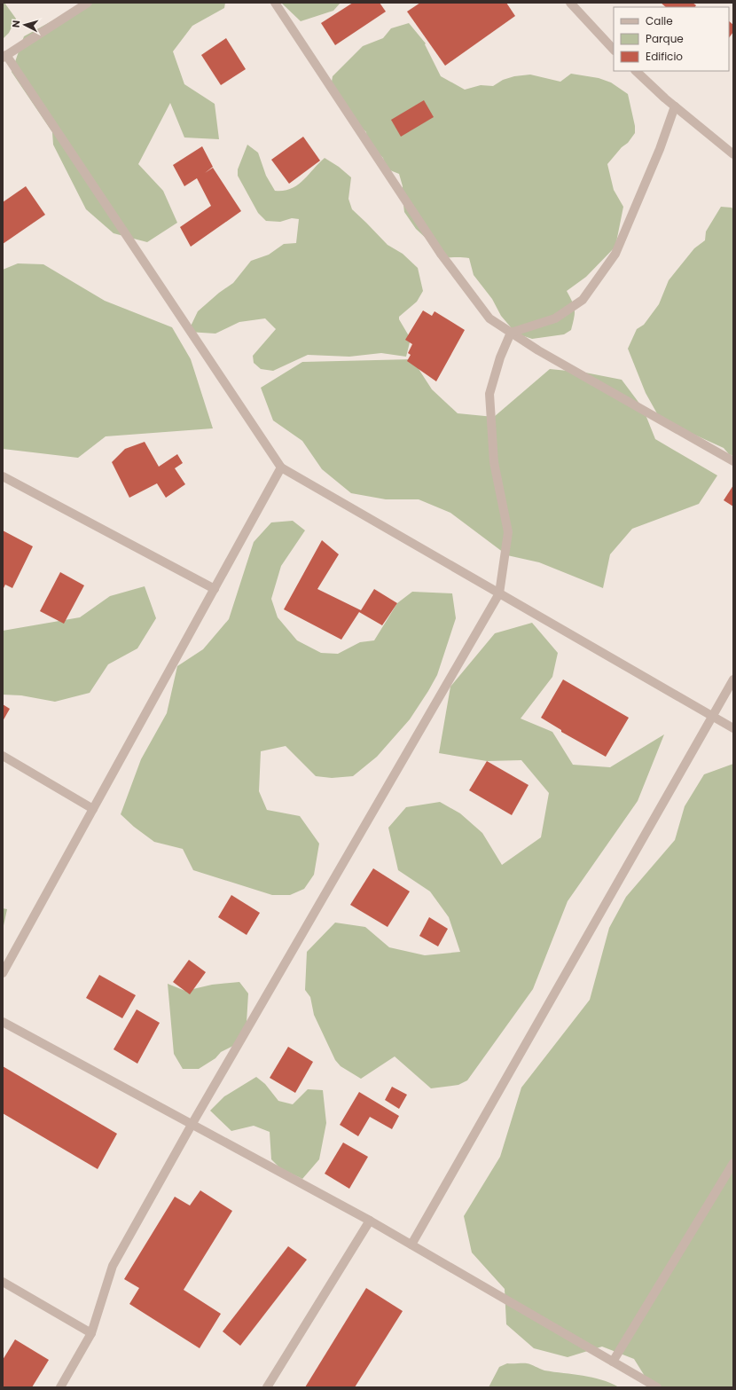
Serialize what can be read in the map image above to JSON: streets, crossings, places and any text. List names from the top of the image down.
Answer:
{
  "legend": ["Calle", "Parque", "Edificio"],
  "north": "left"
}
